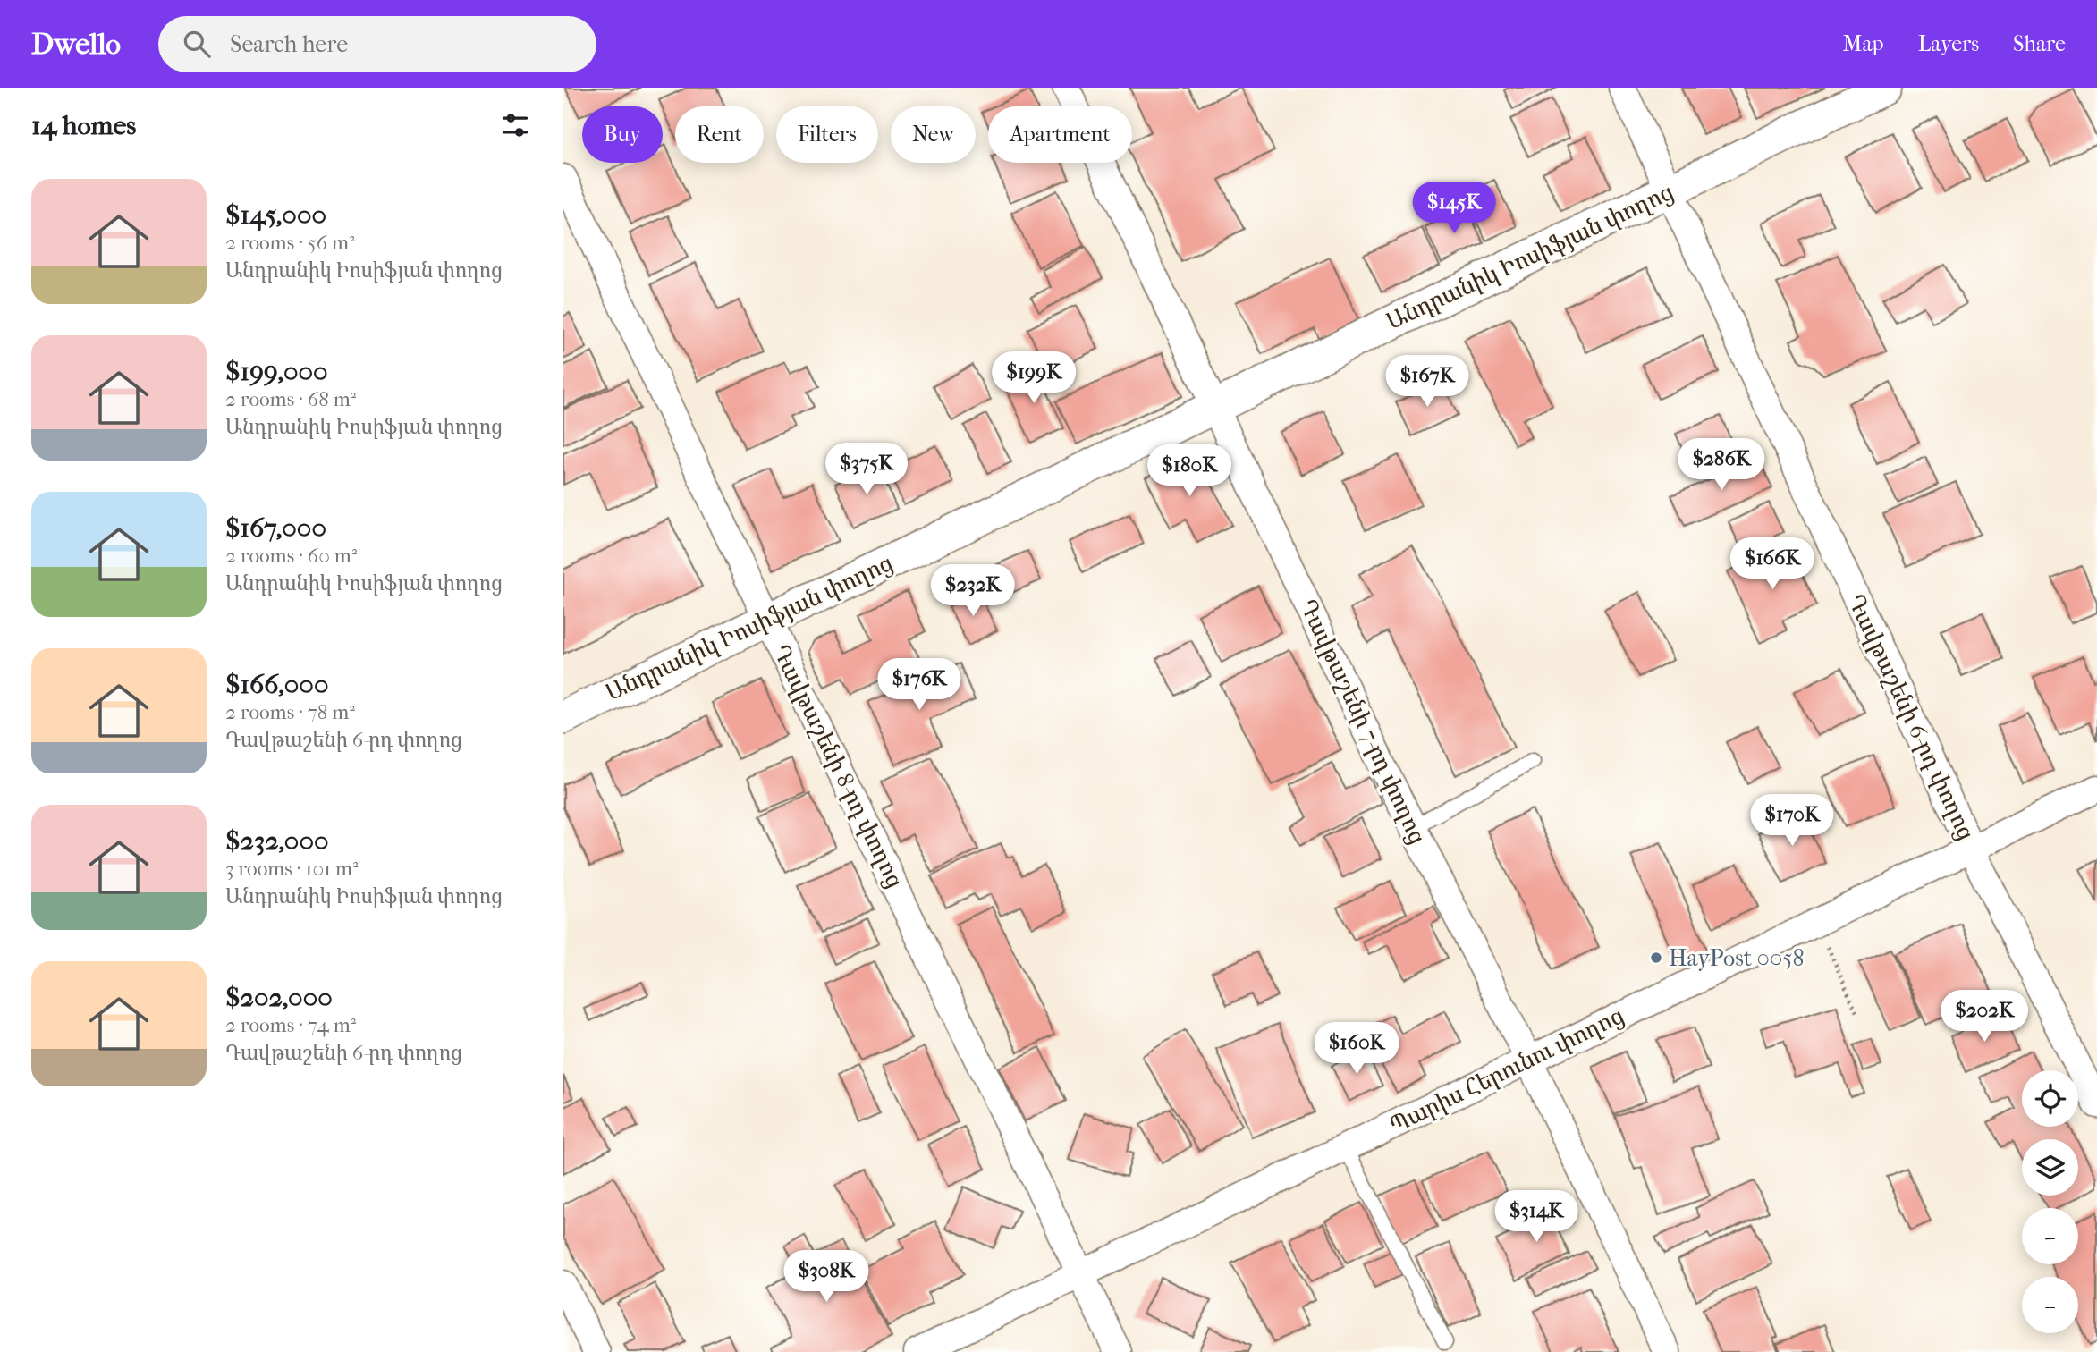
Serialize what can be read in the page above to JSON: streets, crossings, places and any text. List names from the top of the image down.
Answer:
{
  "streets": {
    "street": [
      "Անդրանիկ Իոսիֆյան փողոց",
      "Դավթաշենի 6-րդ փողոց",
      "Դավթաշենի 7-րդ փողոց",
      "Դավթաշենի 8-րդ փողոց",
      "Պարիս Հերունու փողոց"
    ]
  },
  "crossings": [
    ["Անդրանիկ Իոսիֆյան փողոց", "Դավթաշենի 6-րդ փողոց"],
    ["Անդրանիկ Իոսիֆյան փողոց", "Դավթաշենի 7-րդ փողոց"],
    ["Անդրանիկ Իոսիֆյան փողոց", "Դավթաշենի 8-րդ փողոց"],
    ["Դավթաշենի 6-րդ փողոց", "Պարիս Հերունու փողոց"],
    ["Դավթաշենի 7-րդ փողոց", "Պարիս Հերունու փողոց"],
    ["Դավթաշենի 8-րդ փողոց", "Պարիս Հերունու փողոց"]
  ],
  "places": ["HayPost 0058"],
  "page": {
    "header": "Dwello",
    "search": "Search here",
    "nav": ["Map", "Layers", "Share"],
    "heading": "14 homes",
    "chip": [
      "Buy",
      "Rent",
      "Filters",
      "New",
      "Apartment"
    ],
    "list": [
      {
        "name": "$145,000",
        "note": "2 rooms · 56 m² · Անդրանիկ Իոսիֆյան փողոց"
      },
      {
        "name": "$199,000",
        "note": "2 rooms · 68 m² · Անդրանիկ Իոսիֆյան փողոց"
      },
      {
        "name": "$167,000",
        "note": "2 rooms · 60 m² · Անդրանիկ Իոսիֆյան փողոց"
      },
      {
        "name": "$166,000",
        "note": "2 rooms · 78 m² · Դավթաշենի 6-րդ փողոց"
      },
      {
        "name": "$232,000",
        "note": "3 rooms · 101 m² · Անդրանիկ Իոսիֆյան փողոց"
      },
      {
        "name": "$202,000",
        "note": "2 rooms · 74 m² · Դավթաշենի 6-րդ փողոց"
      }
    ],
    "price": [
      "$145K",
      "$199K",
      "$167K",
      "$286K",
      "$375K",
      "$180K",
      "$166K",
      "$232K",
      "$176K",
      "$170K",
      "$202K",
      "$160K",
      "$314K",
      "$308K"
    ],
    "map_buttons": ["+", "−"]
  }
}
